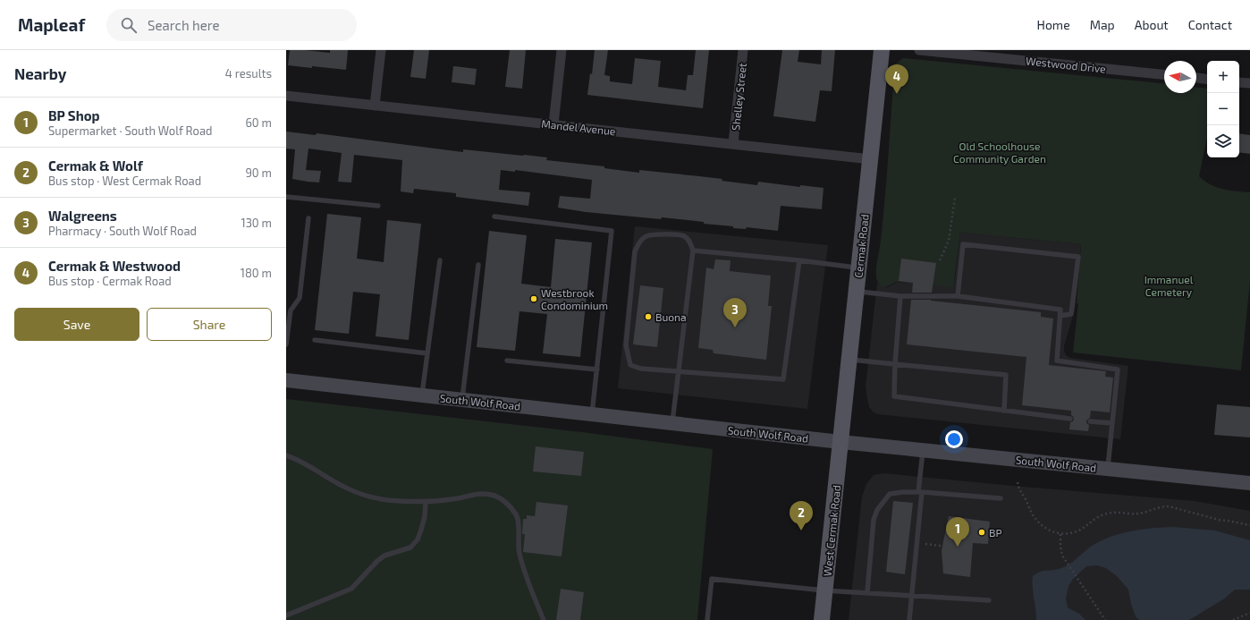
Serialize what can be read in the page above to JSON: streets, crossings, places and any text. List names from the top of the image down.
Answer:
{
  "streets": {
    "main road": ["Cermak Road", "South Wolf Road", "West Cermak Road"],
    "street": ["Westwood Drive", "Shelley Street", "Mandel Avenue"]
  },
  "crossings": [
    ["Shelley Street", "Mandel Avenue"],
    ["Mandel Avenue", "Cermak Road"],
    ["Cermak Road", "South Wolf Road"],
    ["Cermak Road", "West Cermak Road"],
    ["South Wolf Road", "West Cermak Road"]
  ],
  "parks": ["Old Schoolhouse Community Garden", "Immanuel Cemetery"],
  "places": ["Westbrook Condominium", "Buona", "BP"],
  "north": "left",
  "page": {
    "header": "Mapleaf",
    "search": "Search here",
    "nav": [
      "Home",
      "Map",
      "About",
      "Contact"
    ],
    "heading": ["Nearby", "4 results"],
    "map_buttons": ["+", "−"],
    "pins": [
      "4",
      "3",
      "2",
      "1"
    ],
    "list": [
      {
        "mark": "1",
        "name": "BP Shop",
        "note": "Supermarket · South Wolf Road",
        "value": "60 m"
      },
      {
        "mark": "2",
        "name": "Cermak & Wolf",
        "note": "Bus stop · West Cermak Road",
        "value": "90 m"
      },
      {
        "mark": "3",
        "name": "Walgreens",
        "note": "Pharmacy · South Wolf Road",
        "value": "130 m"
      },
      {
        "mark": "4",
        "name": "Cermak & Westwood",
        "note": "Bus stop · Cermak Road",
        "value": "180 m"
      }
    ],
    "buttons": ["Save", "Share"]
  }
}
